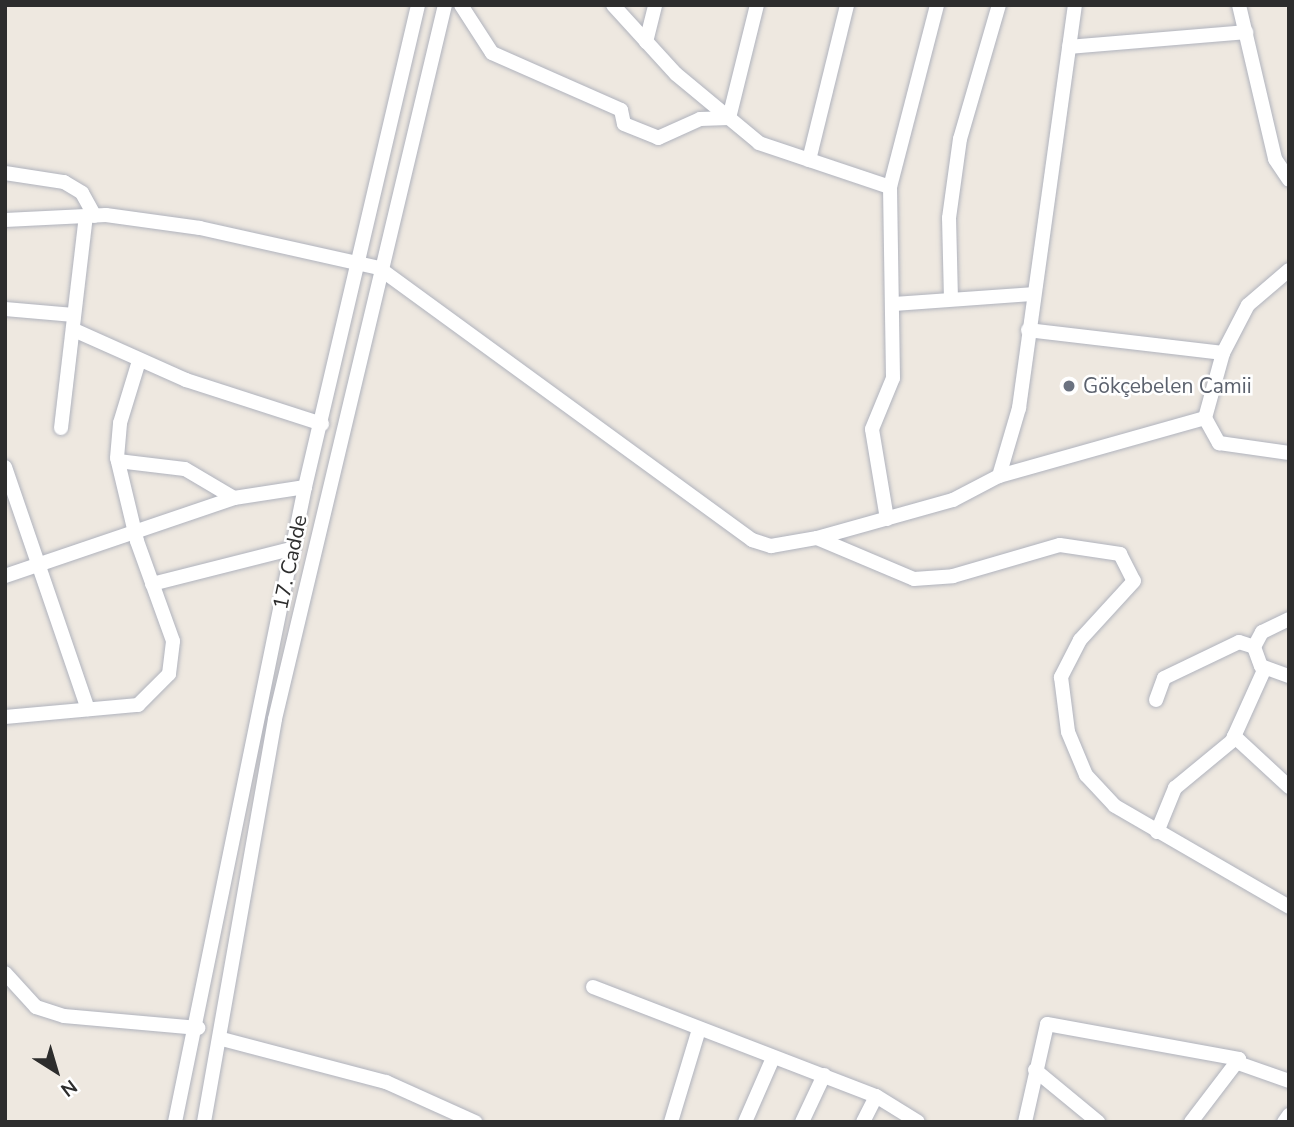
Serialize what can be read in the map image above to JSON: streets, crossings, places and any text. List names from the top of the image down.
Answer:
{
  "streets": {
    "street": ["17. Cadde"]
  },
  "places": ["Gökçebelen Camii"],
  "north": "bottom right"
}
